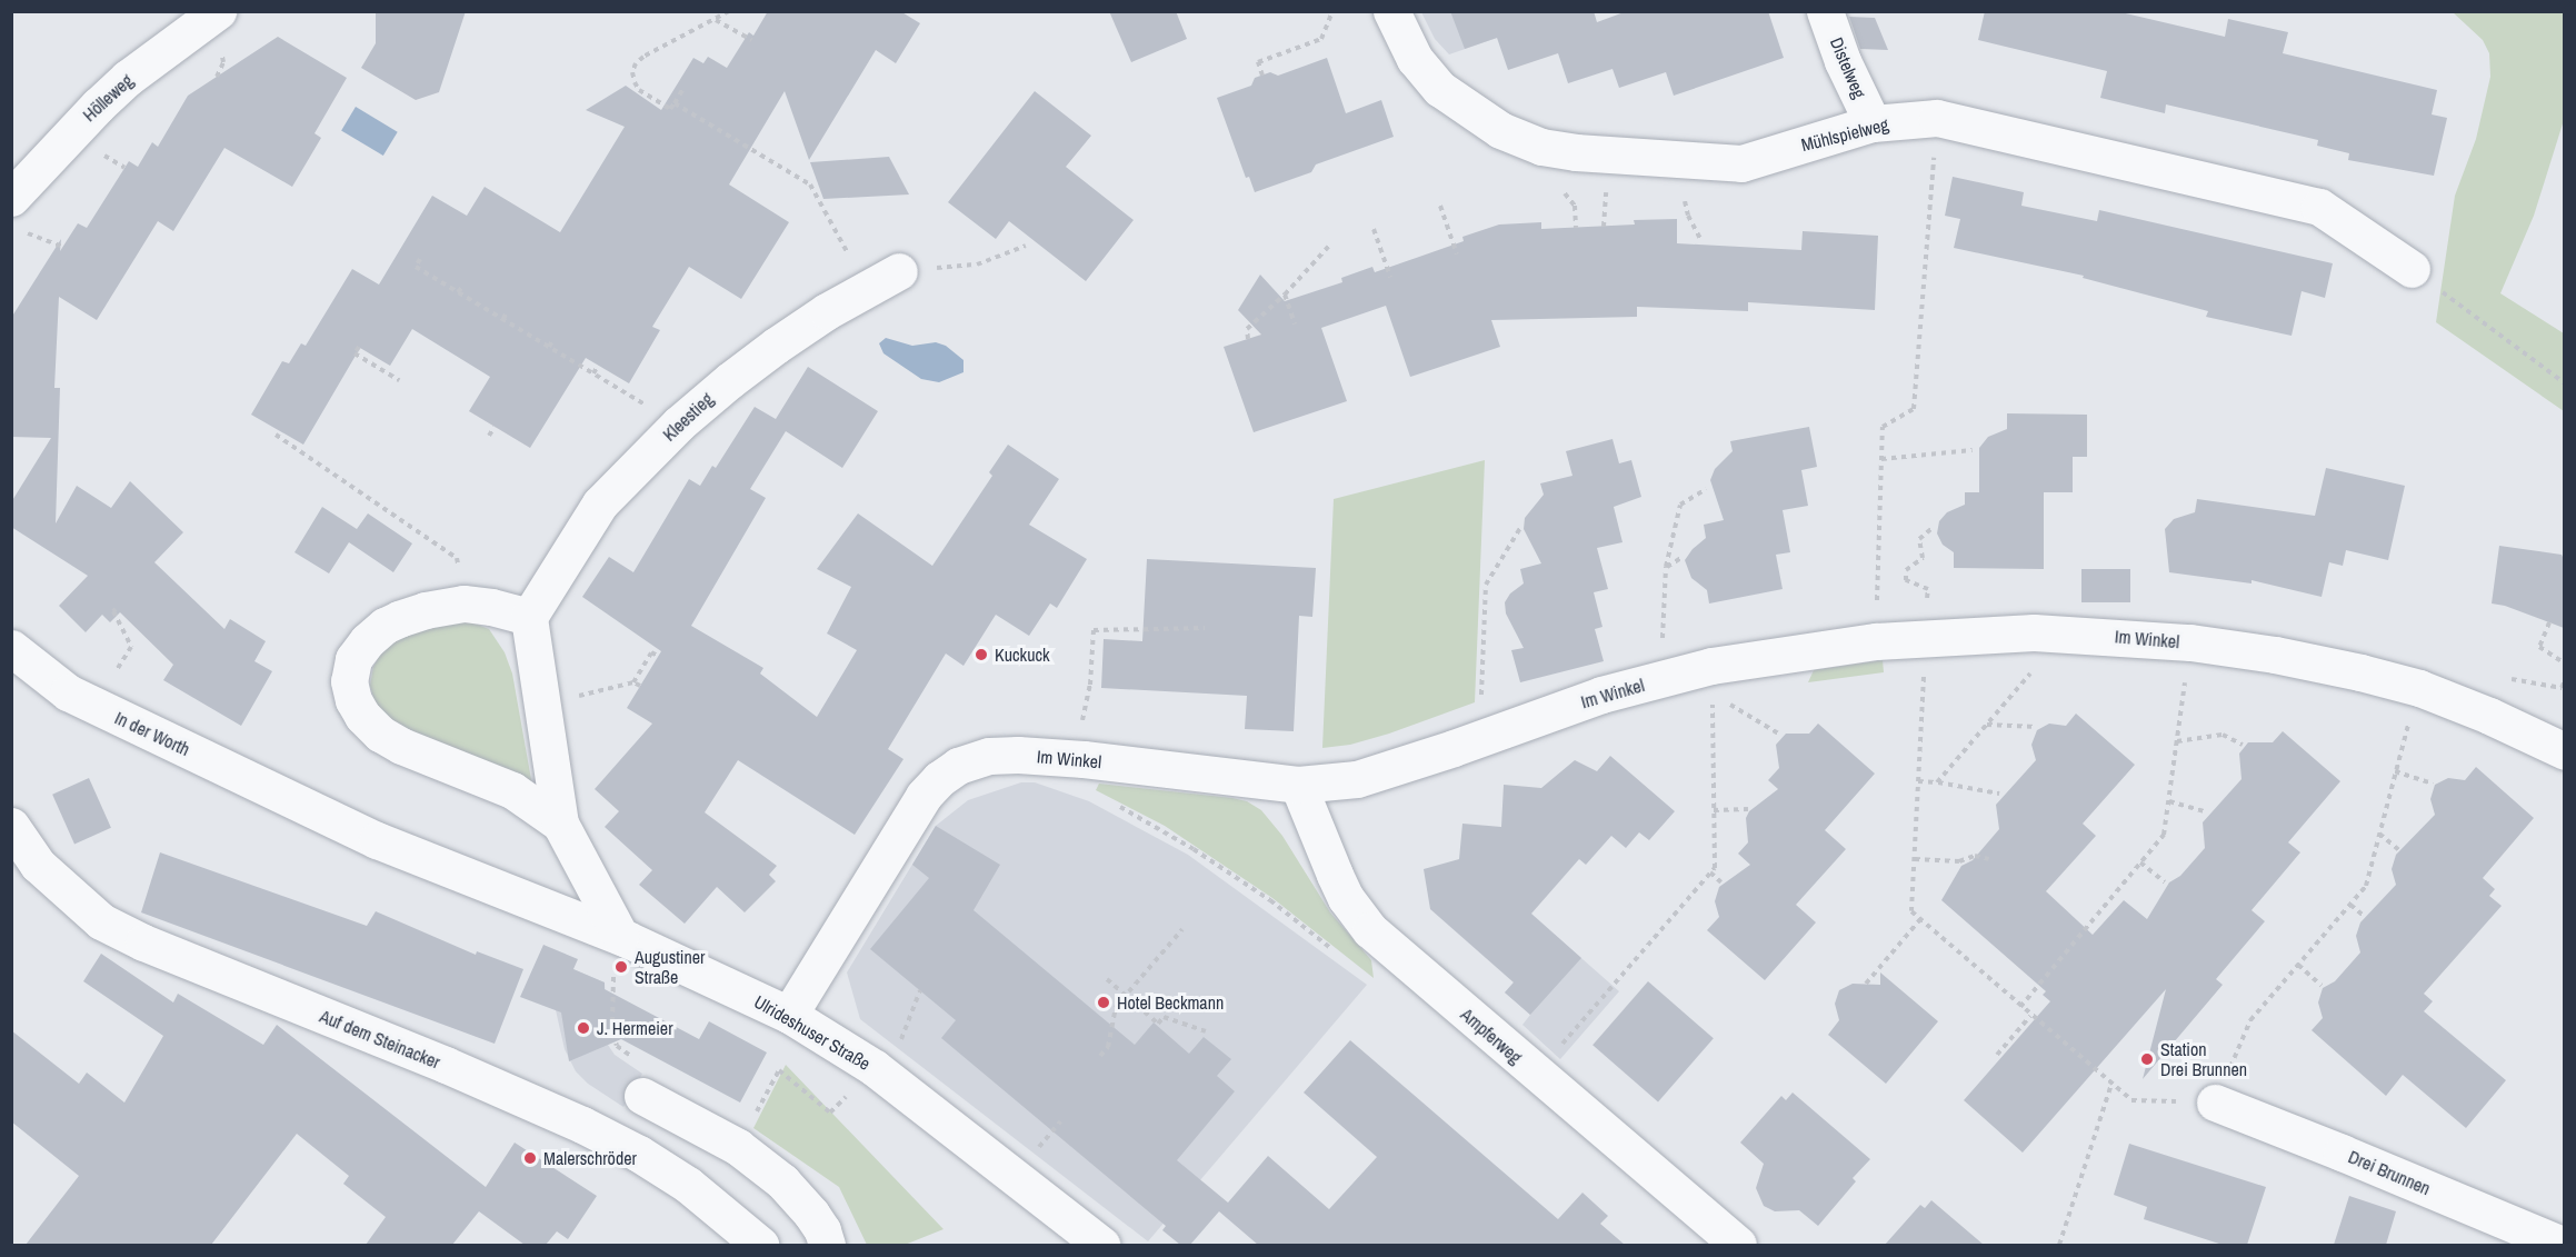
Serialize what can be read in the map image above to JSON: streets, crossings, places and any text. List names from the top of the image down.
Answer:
{
  "streets": {
    "street": [
      "Distelweg",
      "Hölleweg",
      "Mühlspielweg",
      "Kleestieg",
      "Im Winkel",
      "In der Worth",
      "Ulrideshuser Straße",
      "Ampferweg",
      "Auf dem Steinacker",
      "Drei Brunnen"
    ]
  },
  "crossings": [
    ["Distelweg", "Mühlspielweg"],
    ["Im Winkel", "Ulrideshuser Straße"],
    ["Im Winkel", "Ampferweg"],
    ["In der Worth", "Ulrideshuser Straße"]
  ],
  "places": [
    "Kuckuck",
    "Augustiner Straße",
    "Hotel Beckmann",
    "J. Hermeier",
    "Station Drei Brunnen",
    "Malerschröder"
  ]
}
